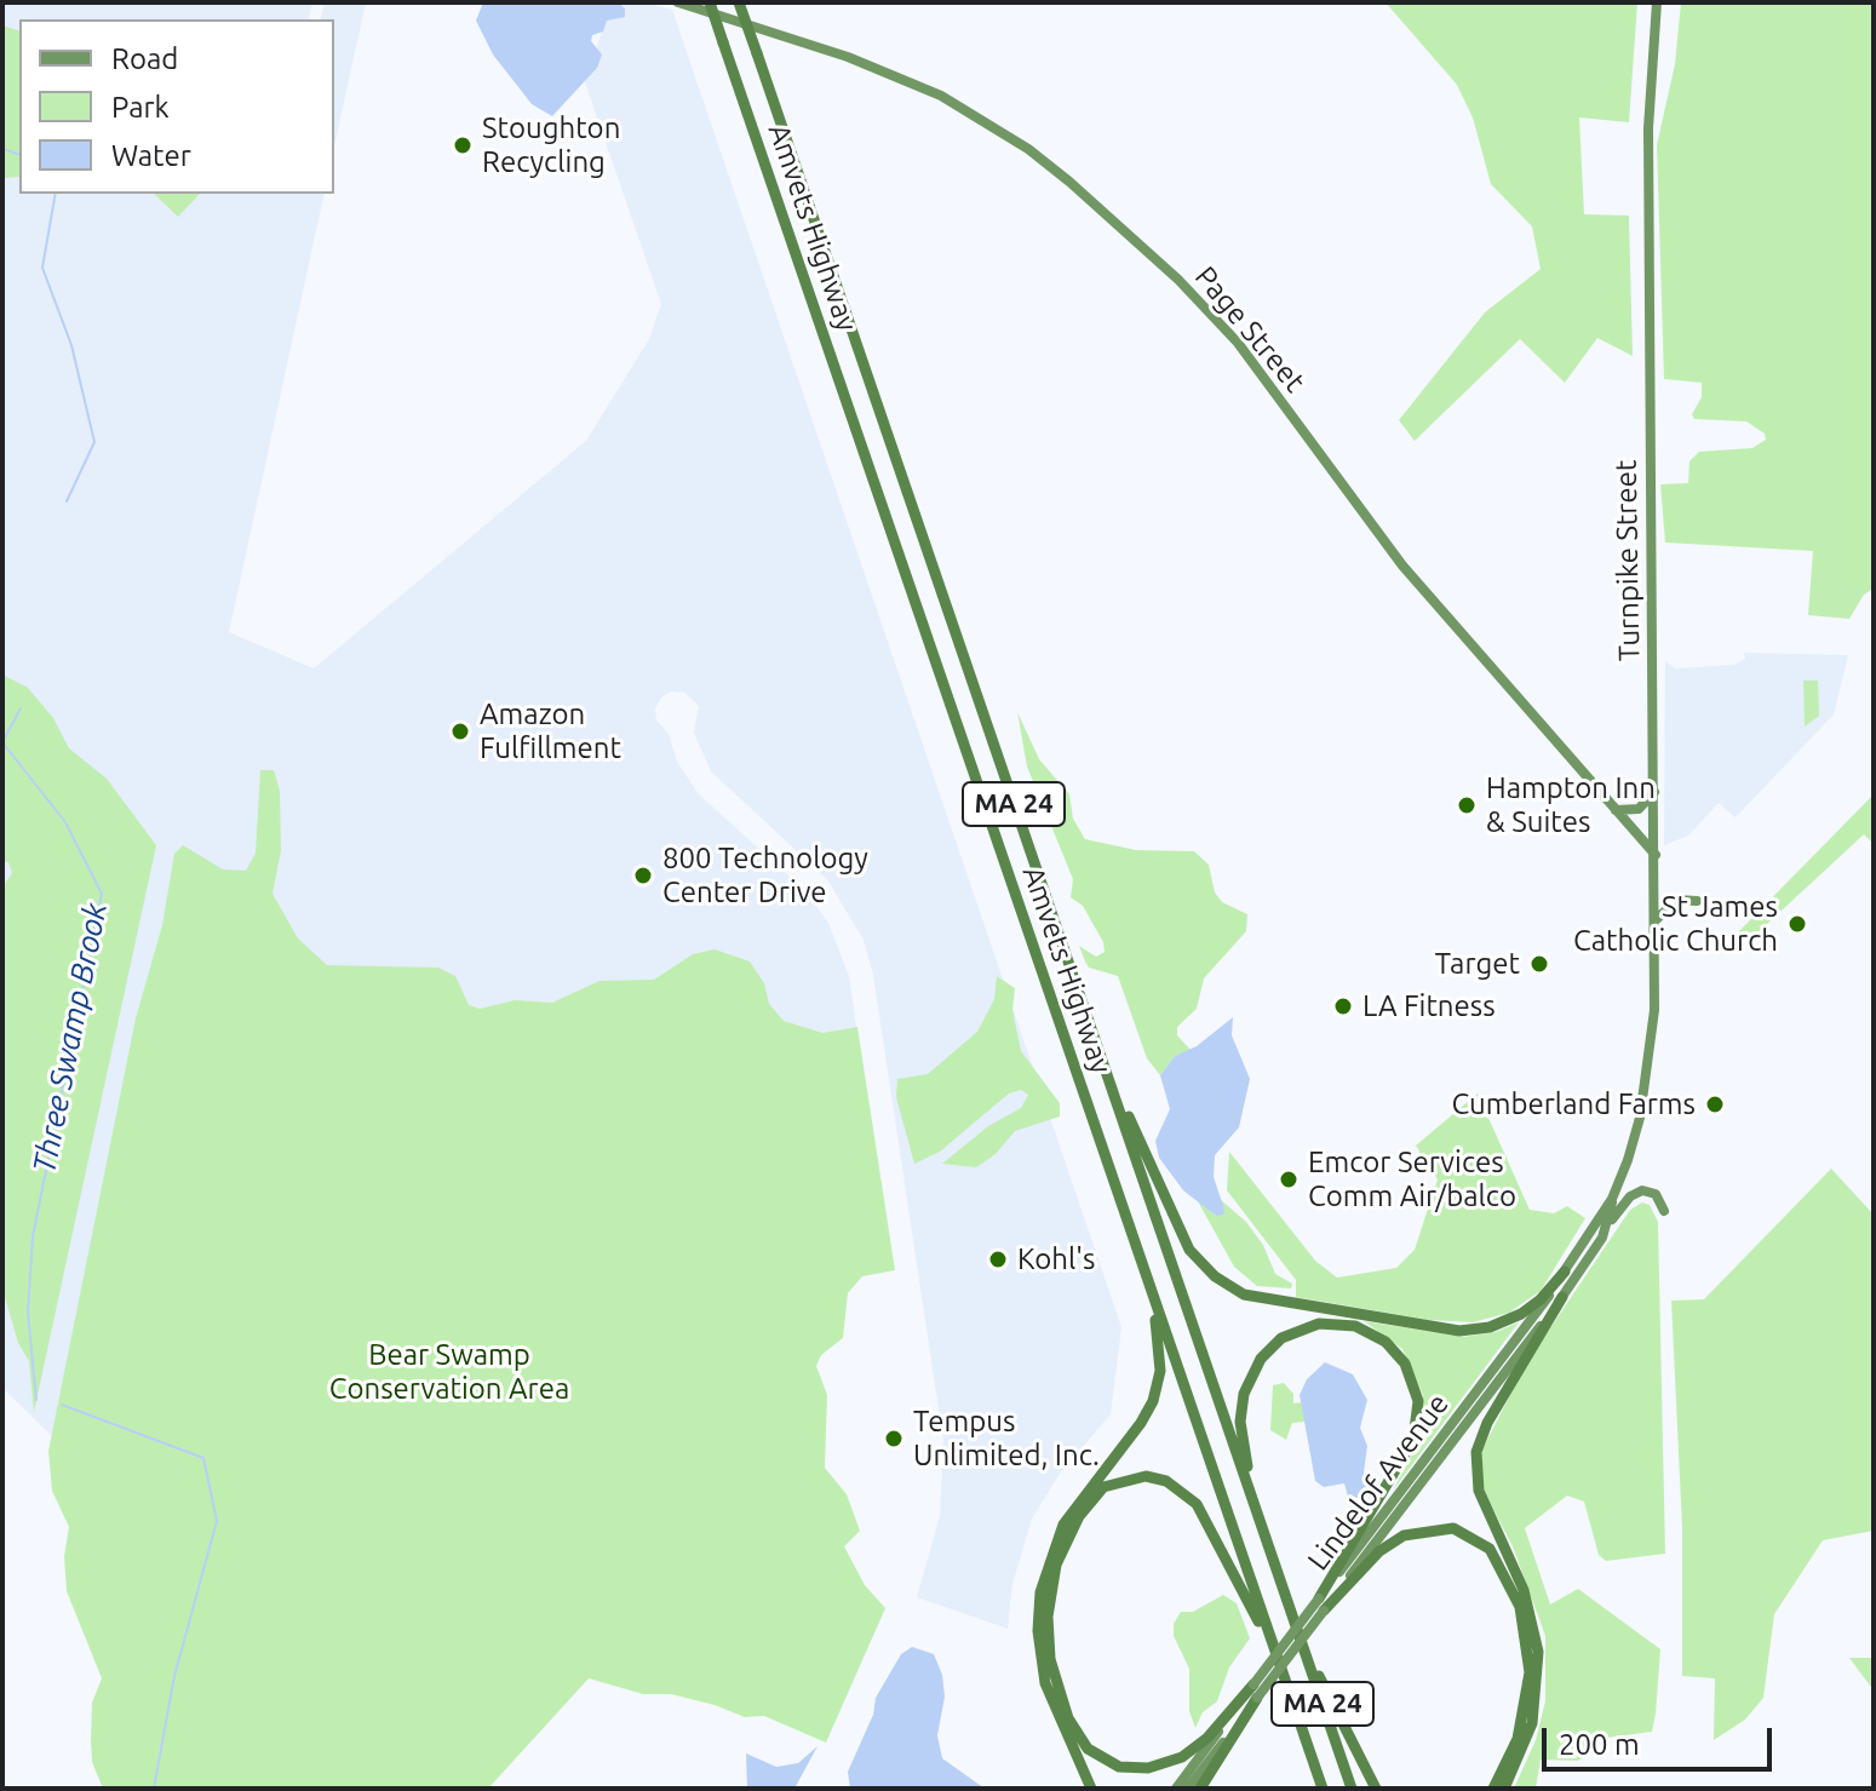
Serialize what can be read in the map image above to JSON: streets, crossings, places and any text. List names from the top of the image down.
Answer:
{
  "streets": {
    "highway": ["Amvets Highway", "MA 24"],
    "main road": ["Page Street", "Turnpike Street", "Lindelof Avenue"]
  },
  "crossings": [
    ["Page Street", "Turnpike Street"],
    ["Turnpike Street", "Lindelof Avenue"]
  ],
  "water": ["Three Swamp Brook"],
  "parks": ["Bear Swamp Conservation Area"],
  "places": [
    "Stoughton Recycling",
    "Amazon Fulfillment",
    "Hampton Inn & Suites",
    "800 Technology Center Drive",
    "St James Catholic Church",
    "Target",
    "LA Fitness",
    "Cumberland Farms",
    "Emcor Services Comm Air/balco",
    "Kohl's",
    "Tempus Unlimited, Inc."
  ],
  "legend": ["Road", "Park", "Water"],
  "scale_bar": "200 m"
}
